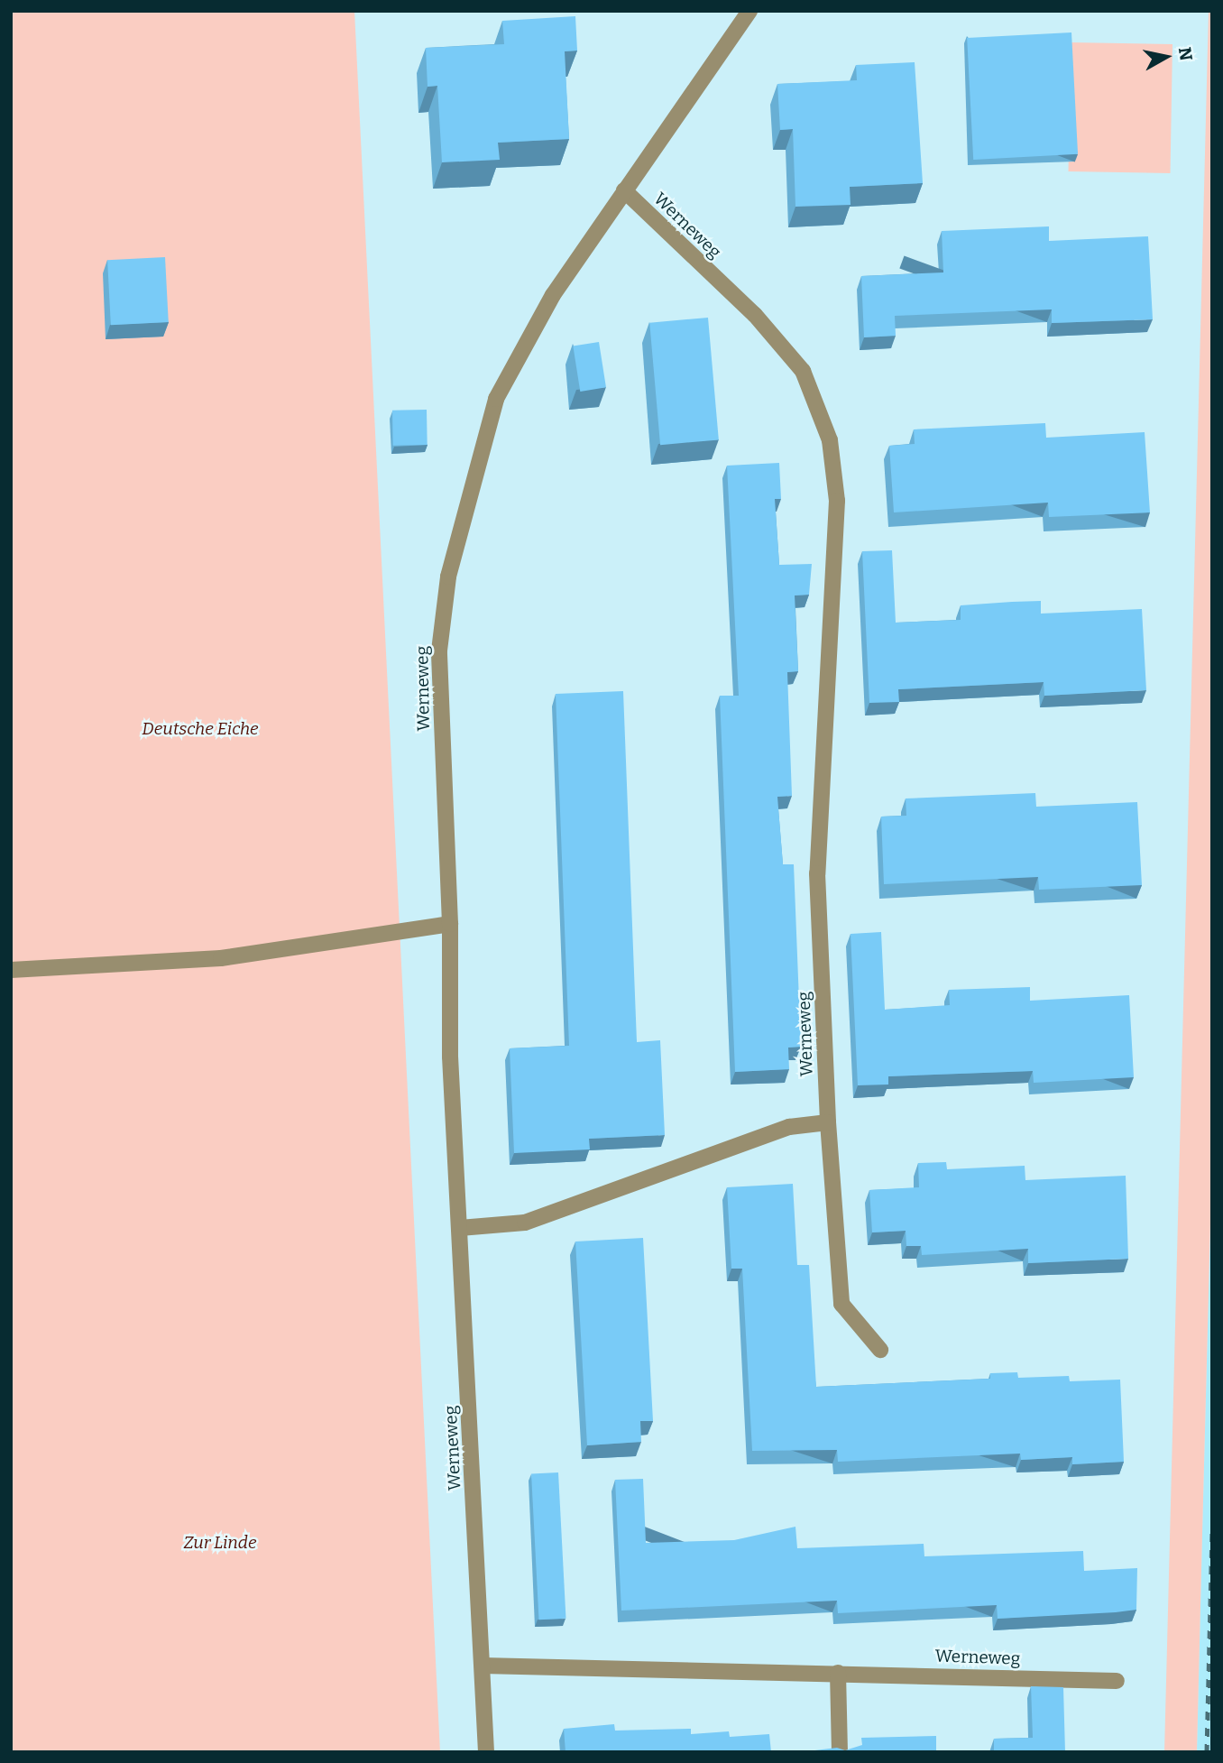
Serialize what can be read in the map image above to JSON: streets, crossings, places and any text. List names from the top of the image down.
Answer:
{
  "streets": {
    "street": ["Werneweg"]
  },
  "parks": ["Deutsche Eiche", "Zur Linde"],
  "north": "right"
}
